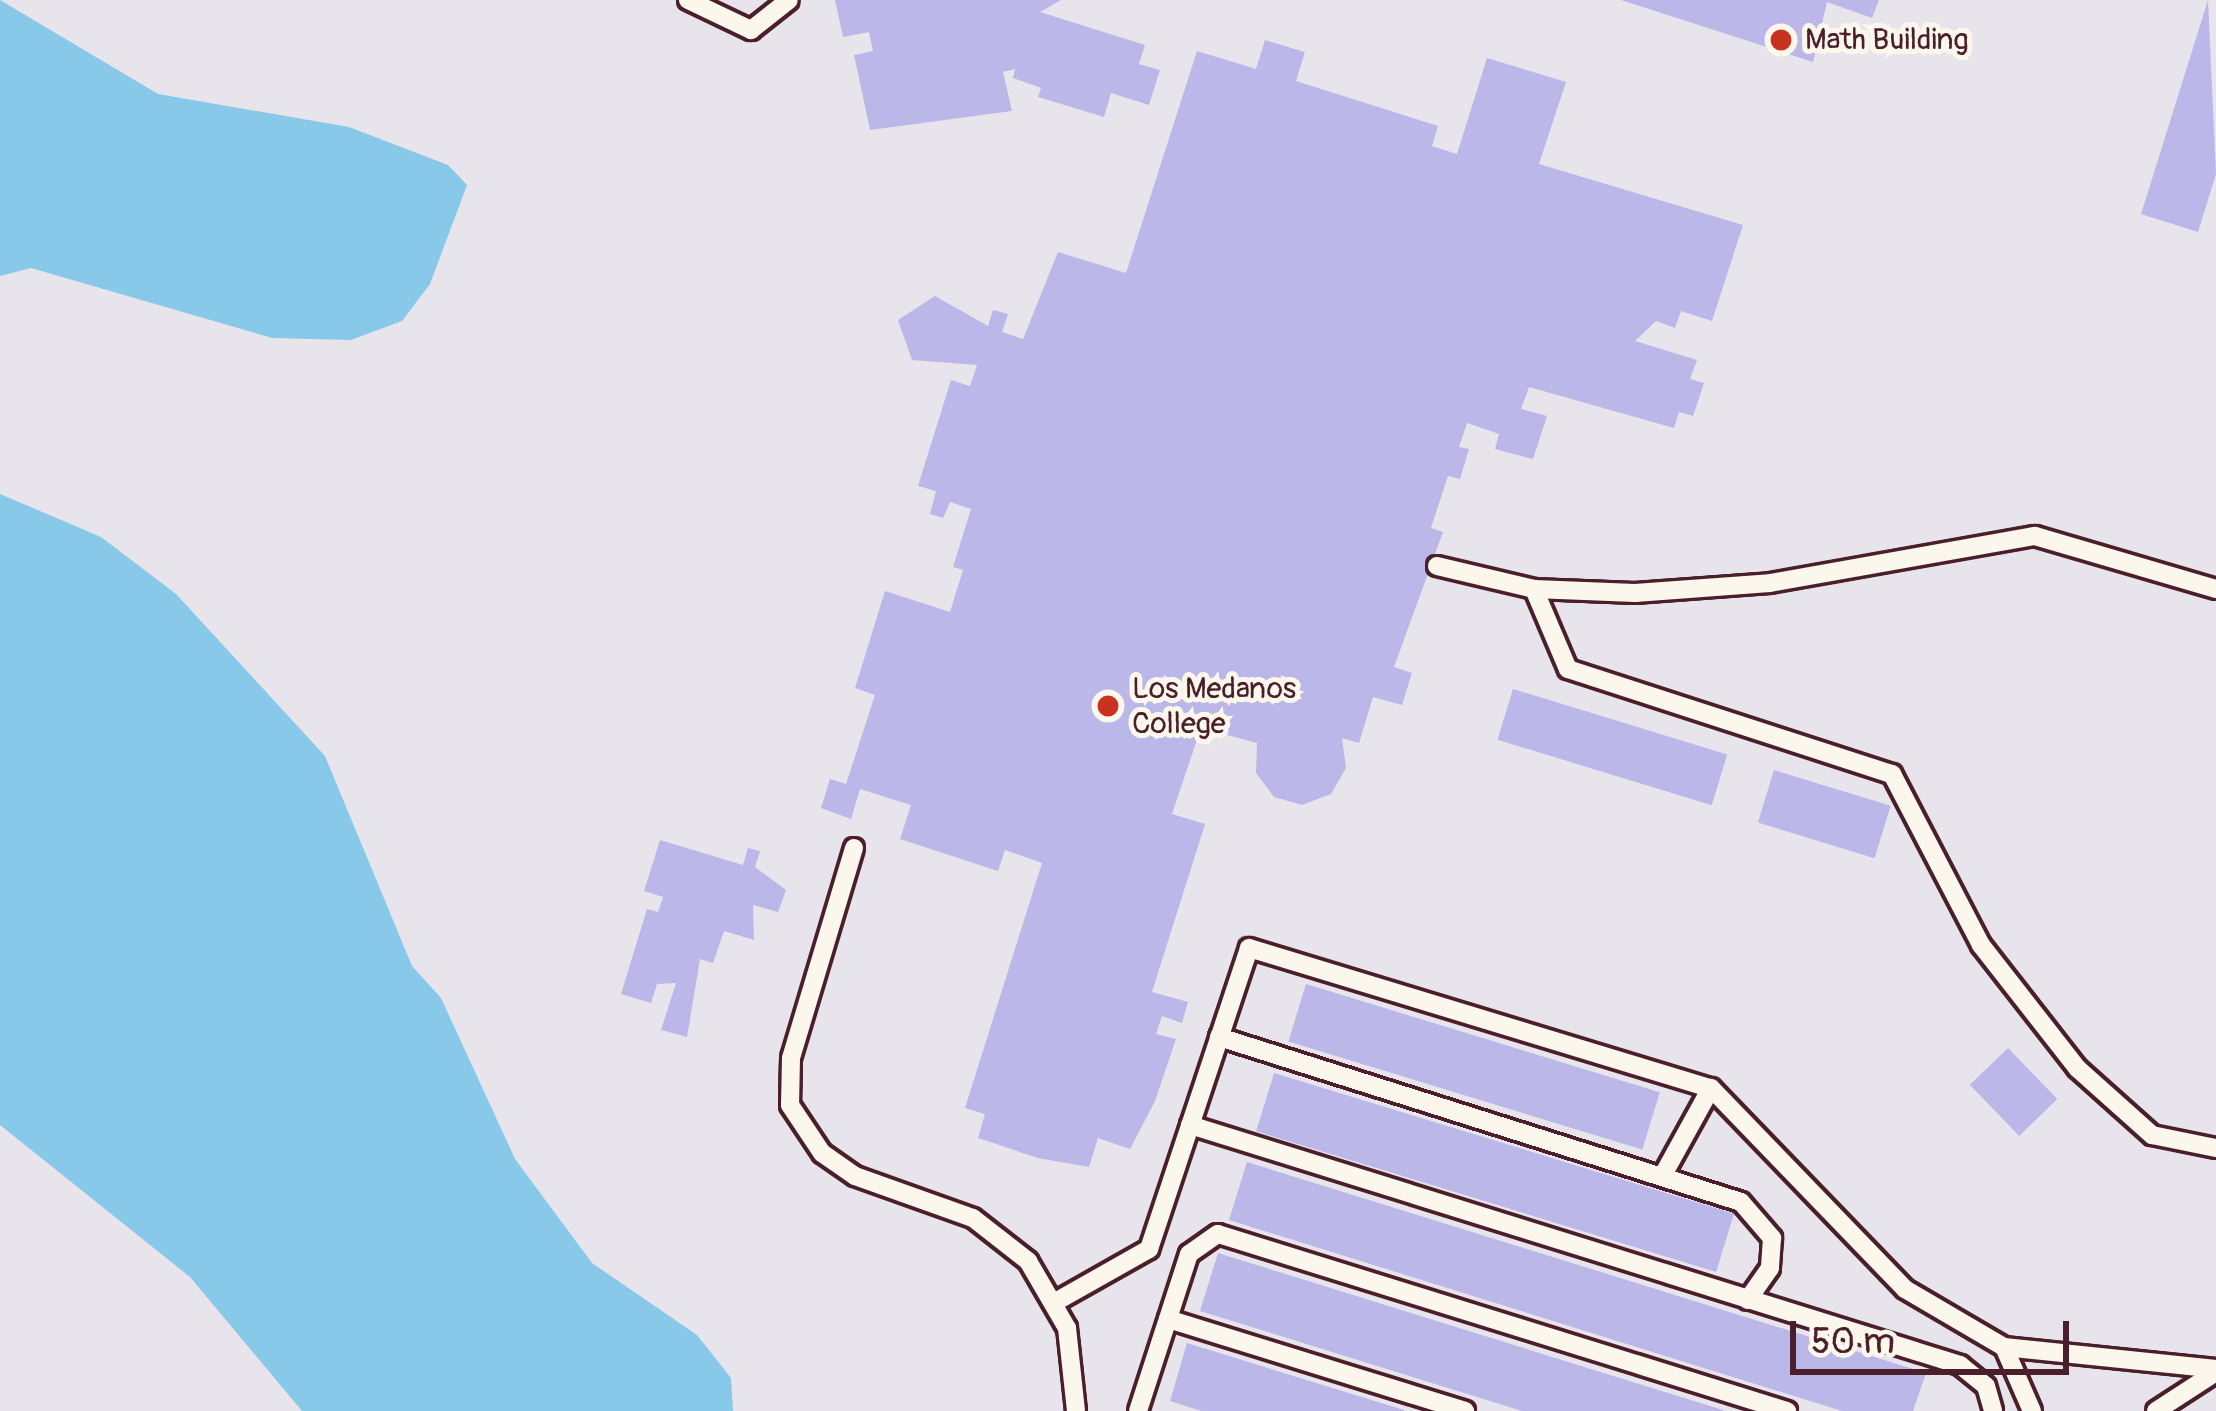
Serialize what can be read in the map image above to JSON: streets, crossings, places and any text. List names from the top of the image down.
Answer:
{
  "places": ["Math Building", "Los Medanos College"],
  "scale_bar": "50 m"
}
